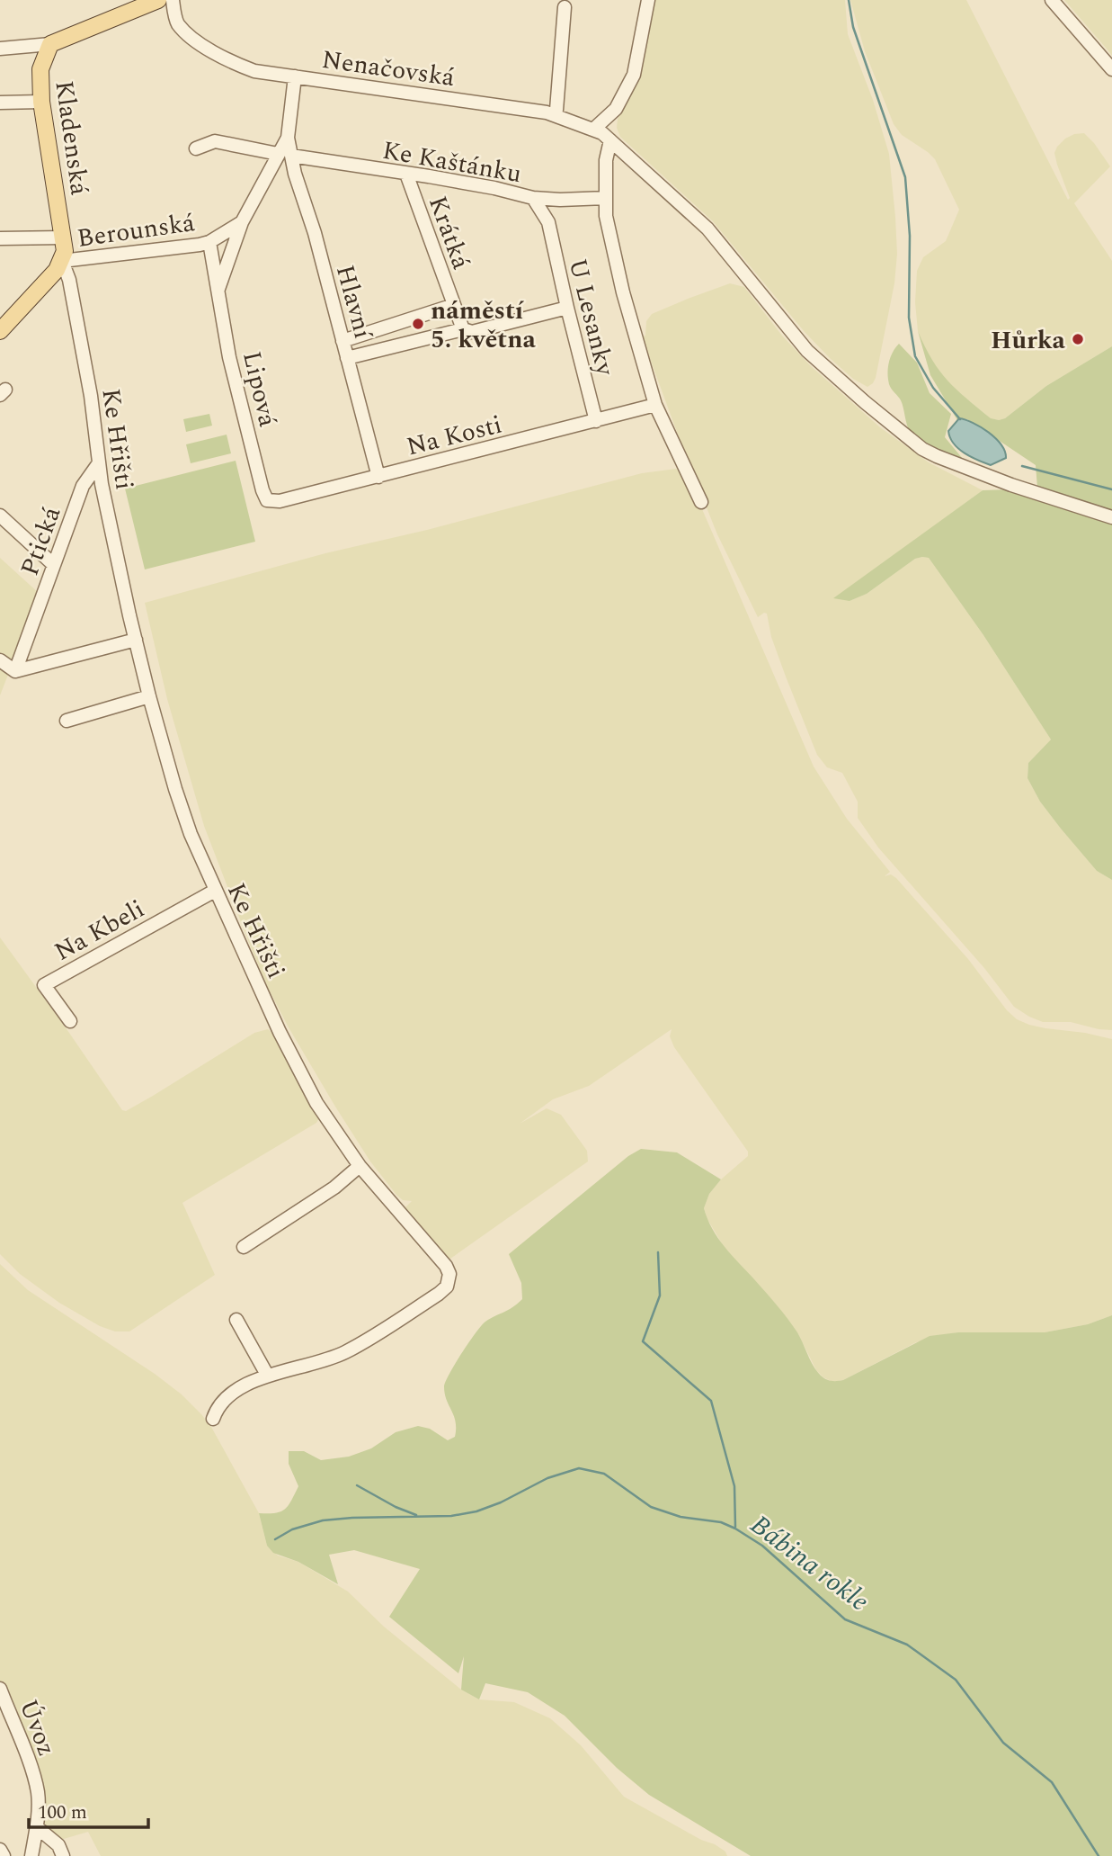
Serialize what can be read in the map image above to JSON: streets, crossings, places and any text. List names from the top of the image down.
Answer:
{
  "streets": {
    "main road": ["Kladenská"],
    "street": [
      "Nenačovská",
      "Ke Kaštánku",
      "Berounská",
      "Krátká",
      "Hlavní",
      "U Lesanky",
      "Lipová",
      "Na Kosti",
      "Ke Hřišti",
      "Ptická",
      "Na Kbeli",
      "Úvoz"
    ]
  },
  "crossings": [
    ["Nenačovská", "Berounská"],
    ["Kladenská", "Berounská"],
    ["Kladenská", "Ke Hřišti"],
    ["Ke Kaštánku", "Berounská"],
    ["Ke Kaštánku", "Krátká"],
    ["Ke Kaštánku", "Hlavní"],
    ["Ke Kaštánku", "U Lesanky"],
    ["Berounská", "Hlavní"],
    ["Berounská", "Lipová"],
    ["Berounská", "Ke Hřišti"],
    ["Hlavní", "Na Kosti"],
    ["U Lesanky", "Na Kosti"],
    ["Lipová", "Na Kosti"],
    ["Ke Hřišti", "Ptická"],
    ["Ke Hřišti", "Na Kbeli"]
  ],
  "water": ["Bábina rokle"],
  "places": ["náměstí 5. května", "Hůrka"],
  "scale_bar": "100 m"
}
